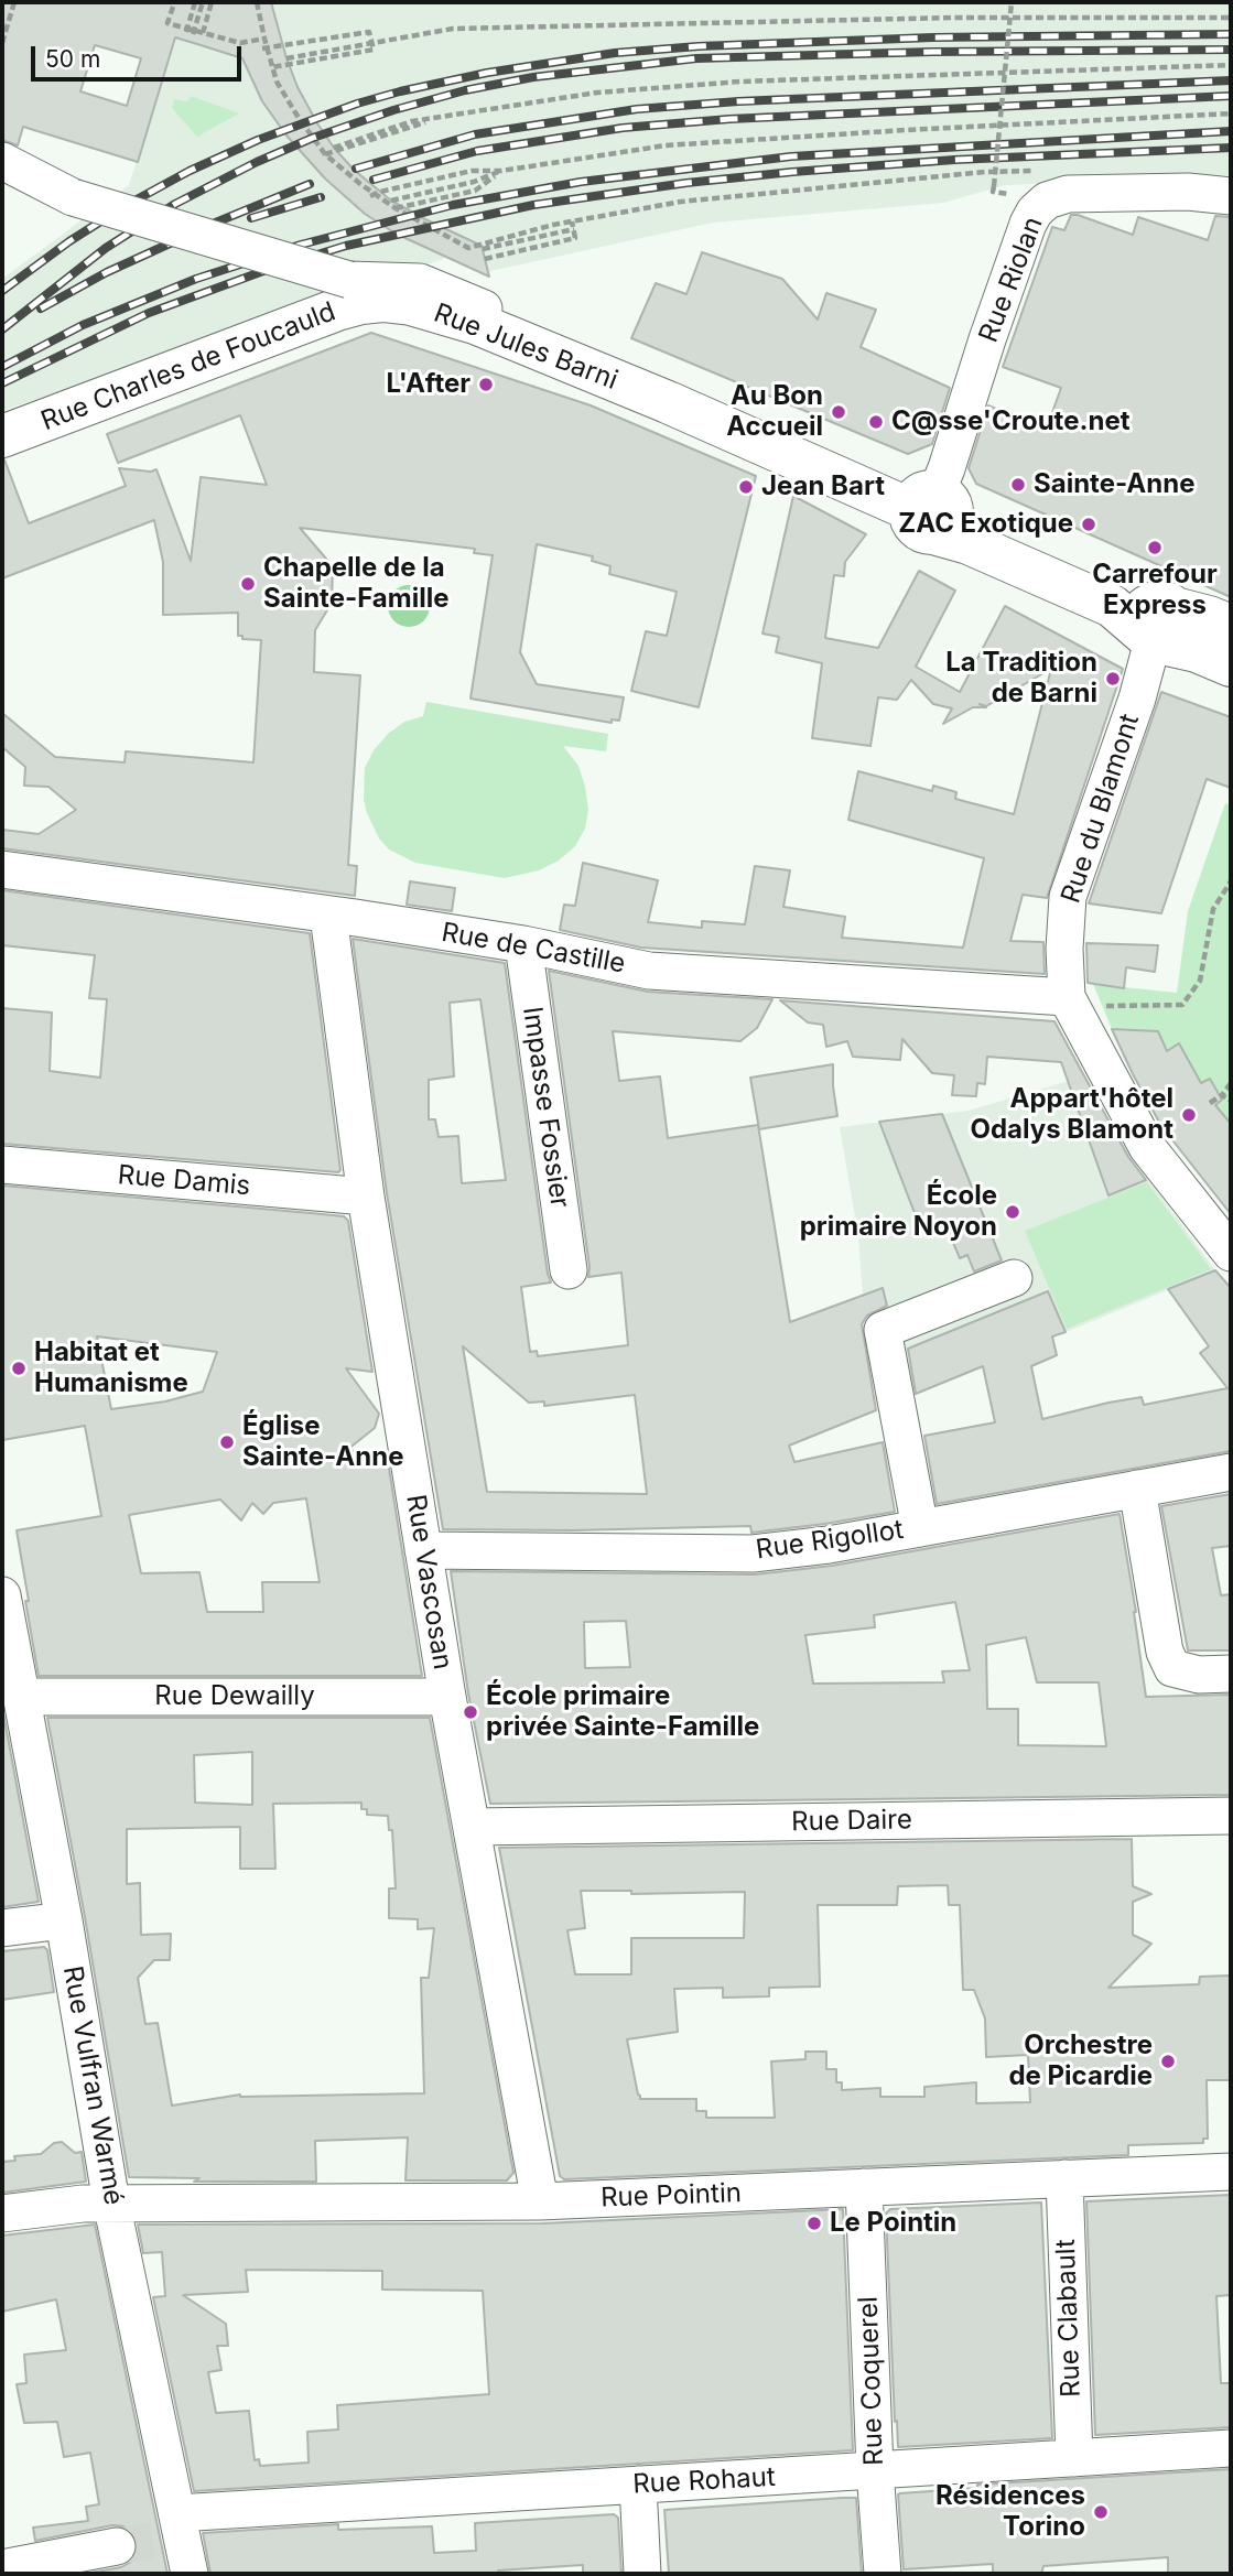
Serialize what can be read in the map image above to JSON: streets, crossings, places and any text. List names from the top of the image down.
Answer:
{
  "streets": {
    "main road": ["Rue Jules Barni", "Rue Charles de Foucauld"],
    "street": [
      "Rue Riolan",
      "Rue du Blamont",
      "Rue de Castille",
      "Impasse Fossier",
      "Rue Damis",
      "Rue Rigollot",
      "Rue Vascosan",
      "Rue Dewailly",
      "Rue Daire",
      "Rue Vulfran Warmé",
      "Rue Pointin",
      "Rue Clabault",
      "Rue Coquerel",
      "Rue Rohaut"
    ]
  },
  "crossings": [
    ["Rue Riolan", "Rue Jules Barni"],
    ["Rue Jules Barni", "Rue Charles de Foucauld"],
    ["Rue Jules Barni", "Rue du Blamont"],
    ["Rue du Blamont", "Rue de Castille"],
    ["Rue de Castille", "Impasse Fossier"],
    ["Rue de Castille", "Rue Vascosan"],
    ["Rue Damis", "Rue Vascosan"],
    ["Rue Rigollot", "Rue Vascosan"],
    ["Rue Vascosan", "Rue Dewailly"],
    ["Rue Vascosan", "Rue Daire"],
    ["Rue Vascosan", "Rue Pointin"],
    ["Rue Dewailly", "Rue Vulfran Warmé"],
    ["Rue Vulfran Warmé", "Rue Pointin"],
    ["Rue Vulfran Warmé", "Rue Rohaut"],
    ["Rue Pointin", "Rue Clabault"],
    ["Rue Pointin", "Rue Coquerel"],
    ["Rue Clabault", "Rue Rohaut"],
    ["Rue Coquerel", "Rue Rohaut"]
  ],
  "places": [
    "L'After",
    "Au Bon Accueil",
    "C@sse'Croute.net",
    "Sainte-Anne",
    "Jean Bart",
    "ZAC Exotique",
    "Carrefour Express",
    "Chapelle de la Sainte-Famille",
    "La Tradition de Barni",
    "Appart'hôtel Odalys Blamont",
    "École primaire Noyon",
    "Habitat et Humanisme",
    "Église Sainte-Anne",
    "École primaire privée Sainte-Famille",
    "Orchestre de Picardie",
    "Le Pointin",
    "Résidences Torino"
  ],
  "scale_bar": "50 m"
}
